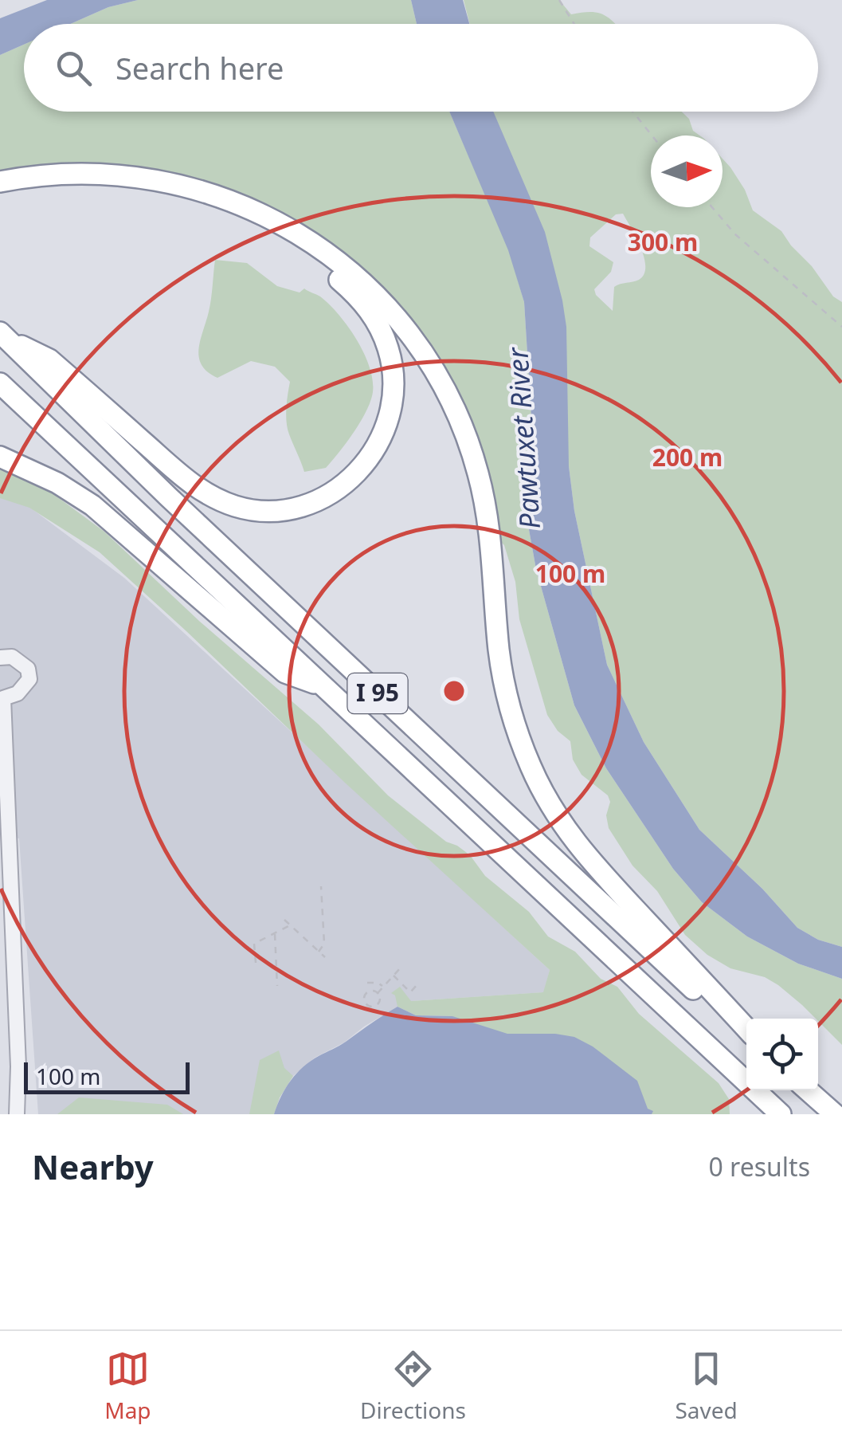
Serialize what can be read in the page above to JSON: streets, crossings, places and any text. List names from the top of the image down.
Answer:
{
  "streets": {
    "highway": ["I 95"]
  },
  "water": ["Pawtuxet River"],
  "scale_bar": "100 m",
  "north": "right",
  "page": {
    "search": "Search here",
    "scale": "100 m",
    "heading": ["Nearby", "0 results"],
    "nav": ["Map", "Directions", "Saved"]
  },
  "rings": ["300 m", "200 m", "100 m"]
}
